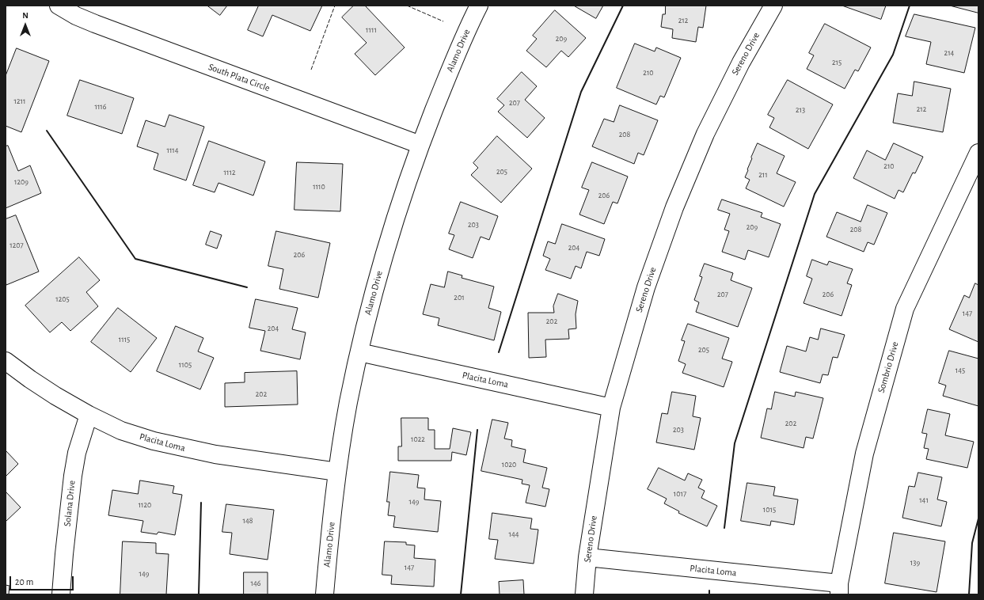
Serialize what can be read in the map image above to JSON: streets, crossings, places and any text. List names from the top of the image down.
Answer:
{
  "streets": {
    "street": [
      "Alamo Drive",
      "Sereno Drive",
      "South Plata Circle",
      "Sombrio Drive",
      "Placita Loma",
      "Solana Drive"
    ]
  },
  "crossings": [
    ["Alamo Drive", "South Plata Circle"],
    ["Alamo Drive", "Placita Loma"],
    ["Sereno Drive", "Placita Loma"],
    ["Sombrio Drive", "Placita Loma"],
    ["Placita Loma", "Solana Drive"]
  ],
  "house_numbers": [
    "212",
    "1111",
    "209",
    "214",
    "215",
    "210",
    "1211",
    "207",
    "1116",
    "212",
    "213",
    "208",
    "1114",
    "210",
    "205",
    "1112",
    "211",
    "1209",
    "1110",
    "206",
    "203",
    "209",
    "208",
    "1207",
    "204",
    "206",
    "207",
    "206",
    "201",
    "1205",
    "147",
    "202",
    "204",
    "1115",
    "205",
    "1105",
    "145",
    "202",
    "202",
    "203",
    "1022",
    "1020",
    "1017",
    "141",
    "149",
    "1120",
    "1015",
    "148",
    "144",
    "139",
    "147",
    "149",
    "146"
  ],
  "scale_bar": "20 m",
  "north": "top"
}
